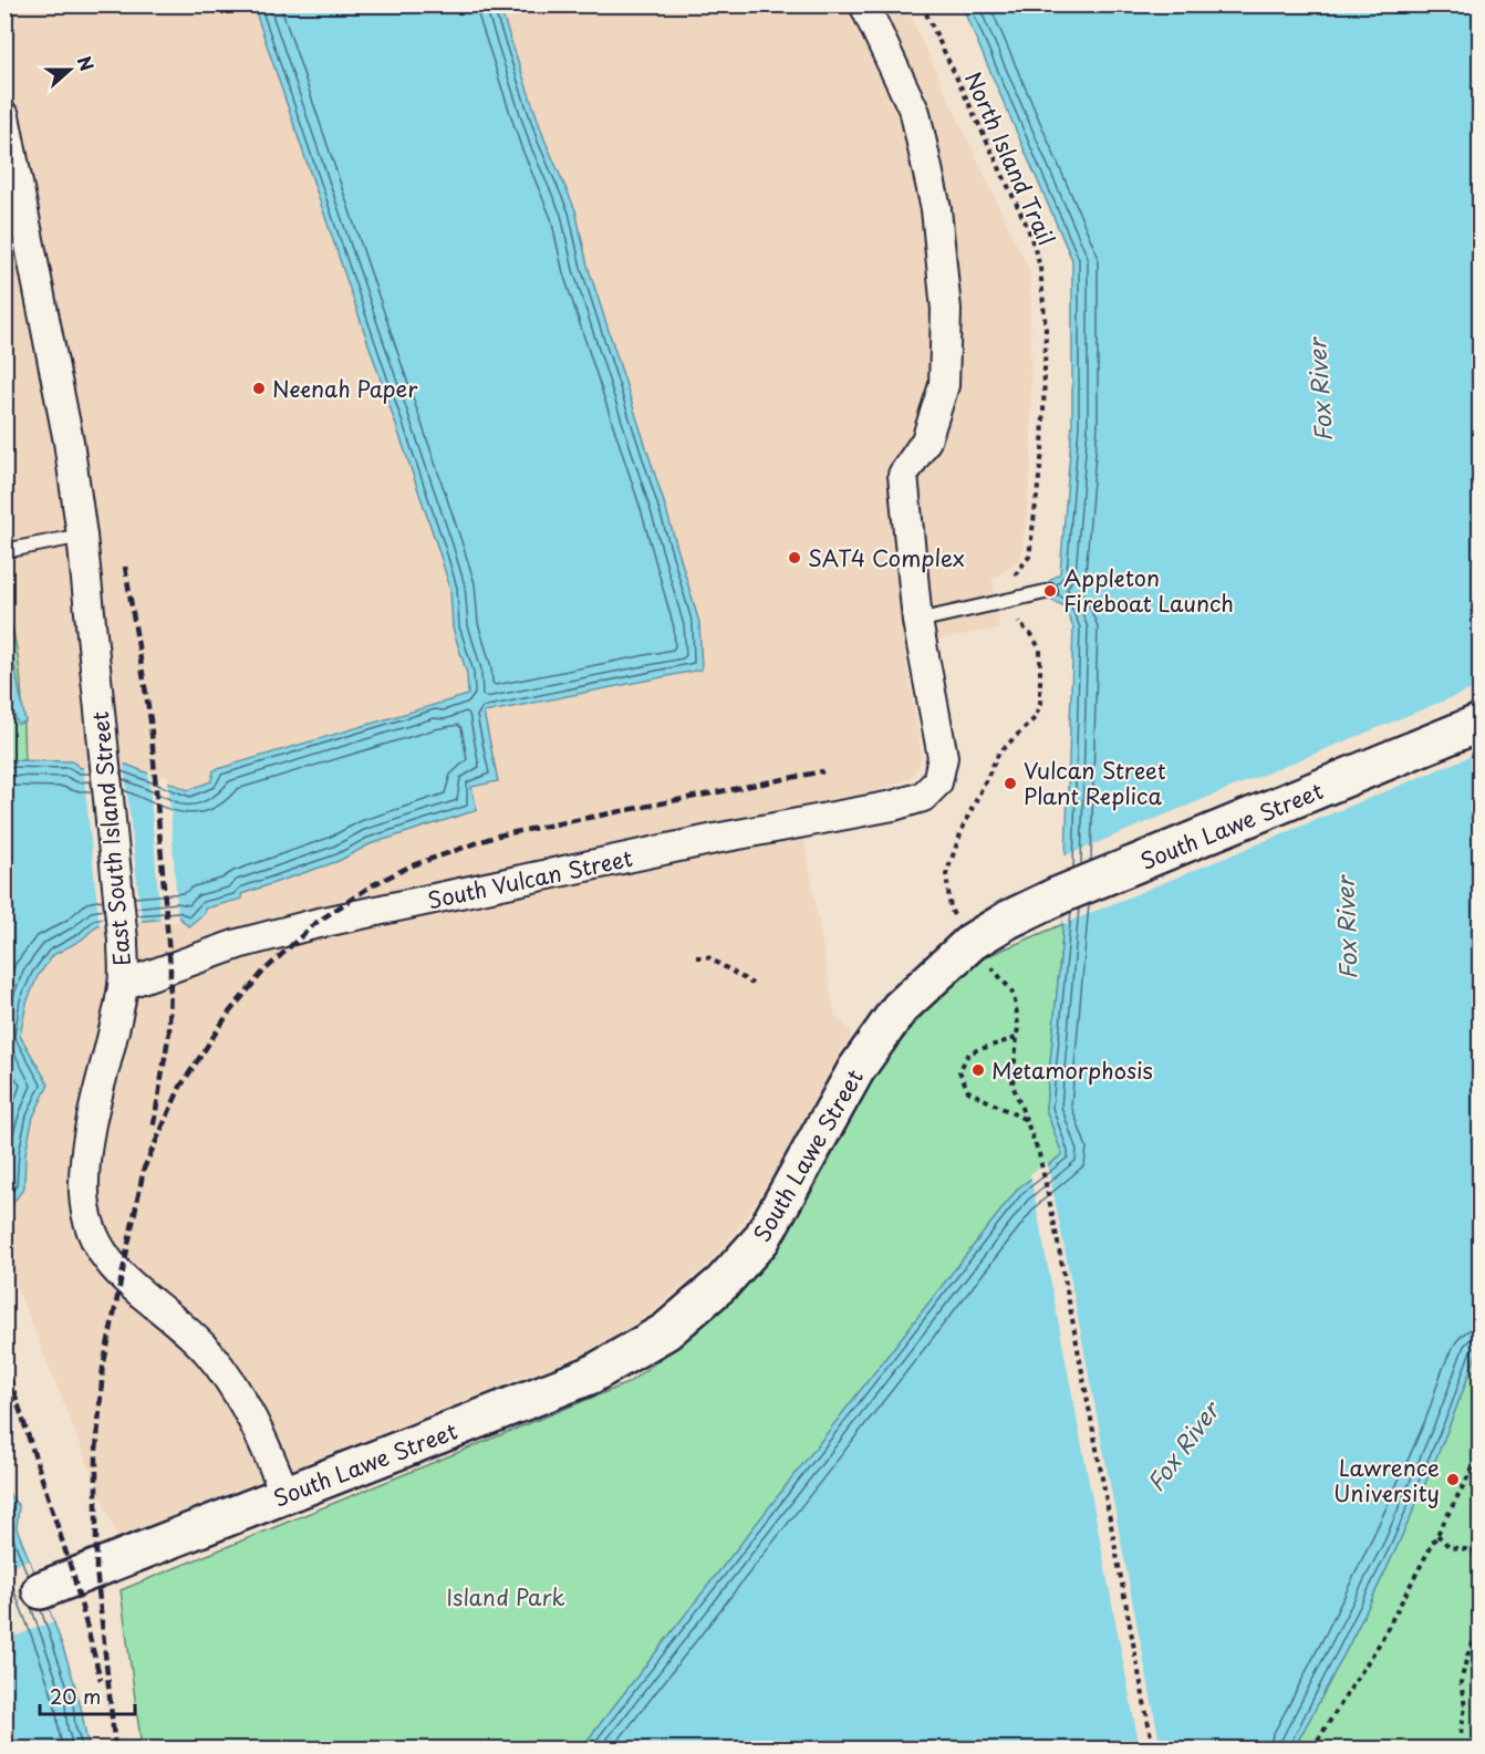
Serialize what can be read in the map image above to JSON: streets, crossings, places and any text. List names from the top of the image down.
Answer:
{
  "streets": {
    "main road": ["South Lawe Street"],
    "street": ["East South Island Street", "South Vulcan Street"],
    "path": ["North Island Trail"]
  },
  "crossings": [
    ["South Lawe Street", "East South Island Street"],
    ["East South Island Street", "South Vulcan Street"]
  ],
  "water": ["Fox River"],
  "parks": ["Island Park"],
  "places": [
    "Neenah Paper",
    "SAT4 Complex",
    "Appleton Fireboat Launch",
    "Vulcan Street Plant Replica",
    "Metamorphosis",
    "Lawrence University"
  ],
  "scale_bar": "20 m",
  "north": "right"
}
